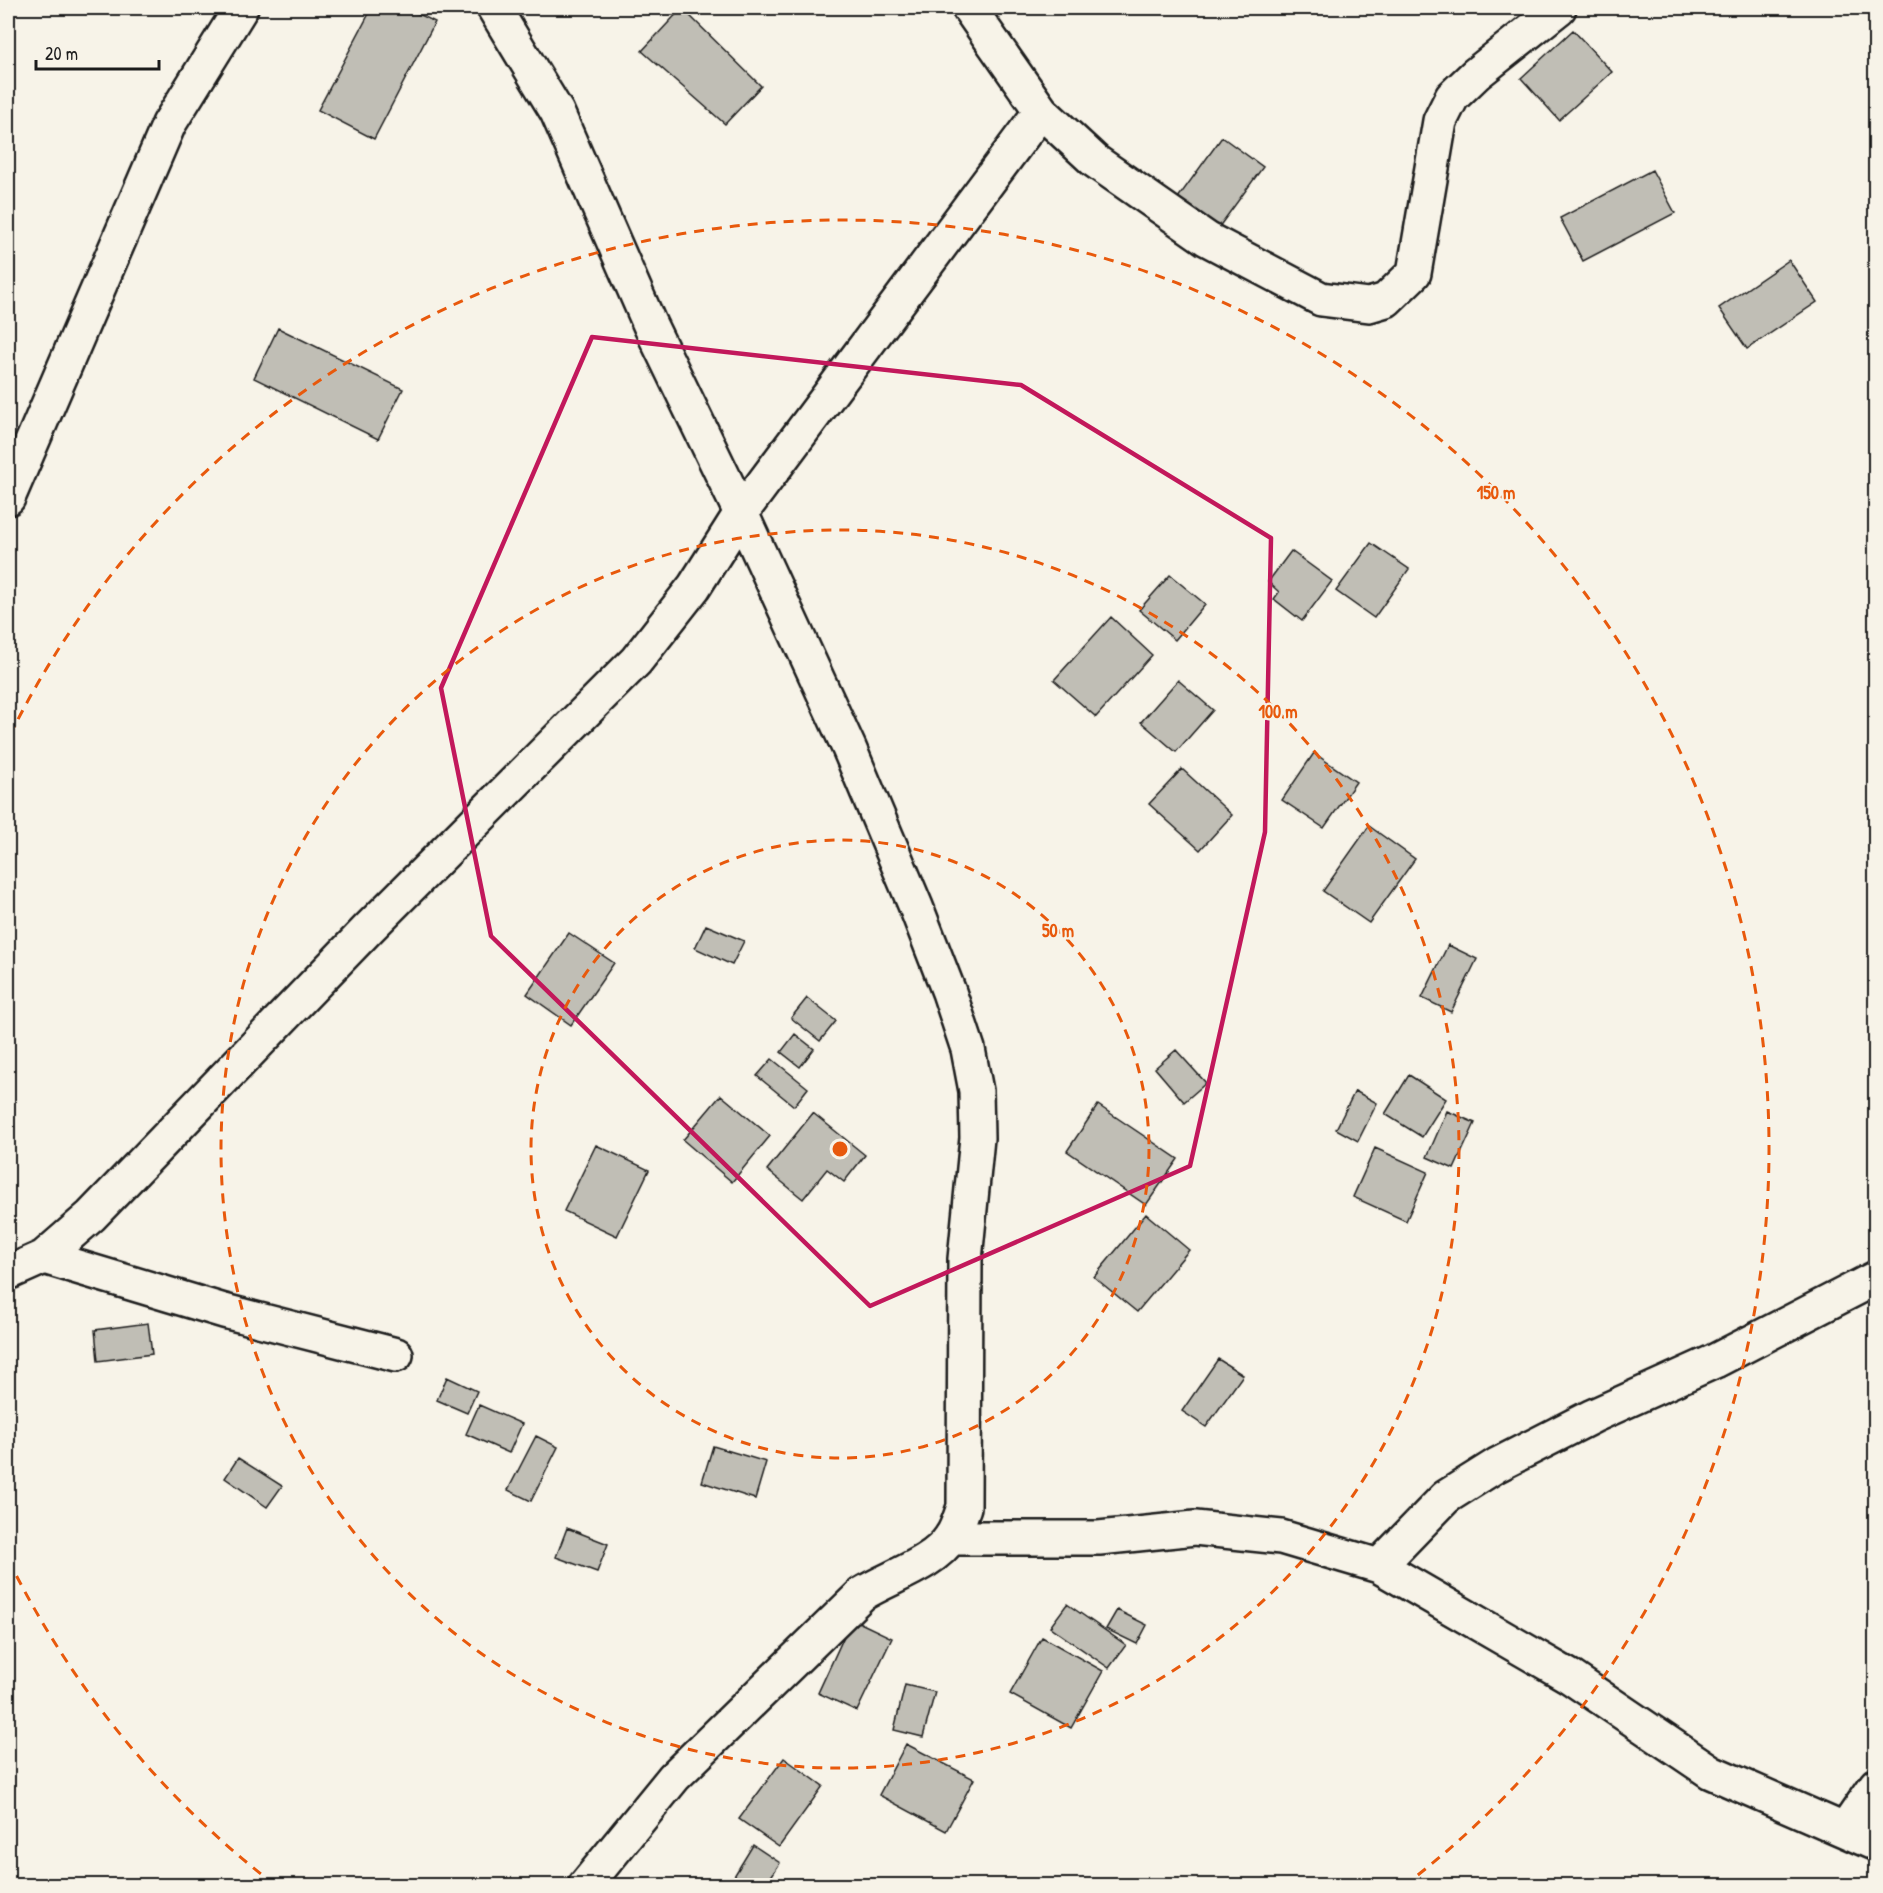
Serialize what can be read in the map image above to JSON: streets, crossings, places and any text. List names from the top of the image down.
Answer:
{
  "scale_bar": "20 m",
  "rings": ["150 m", "100 m", "50 m"]
}
